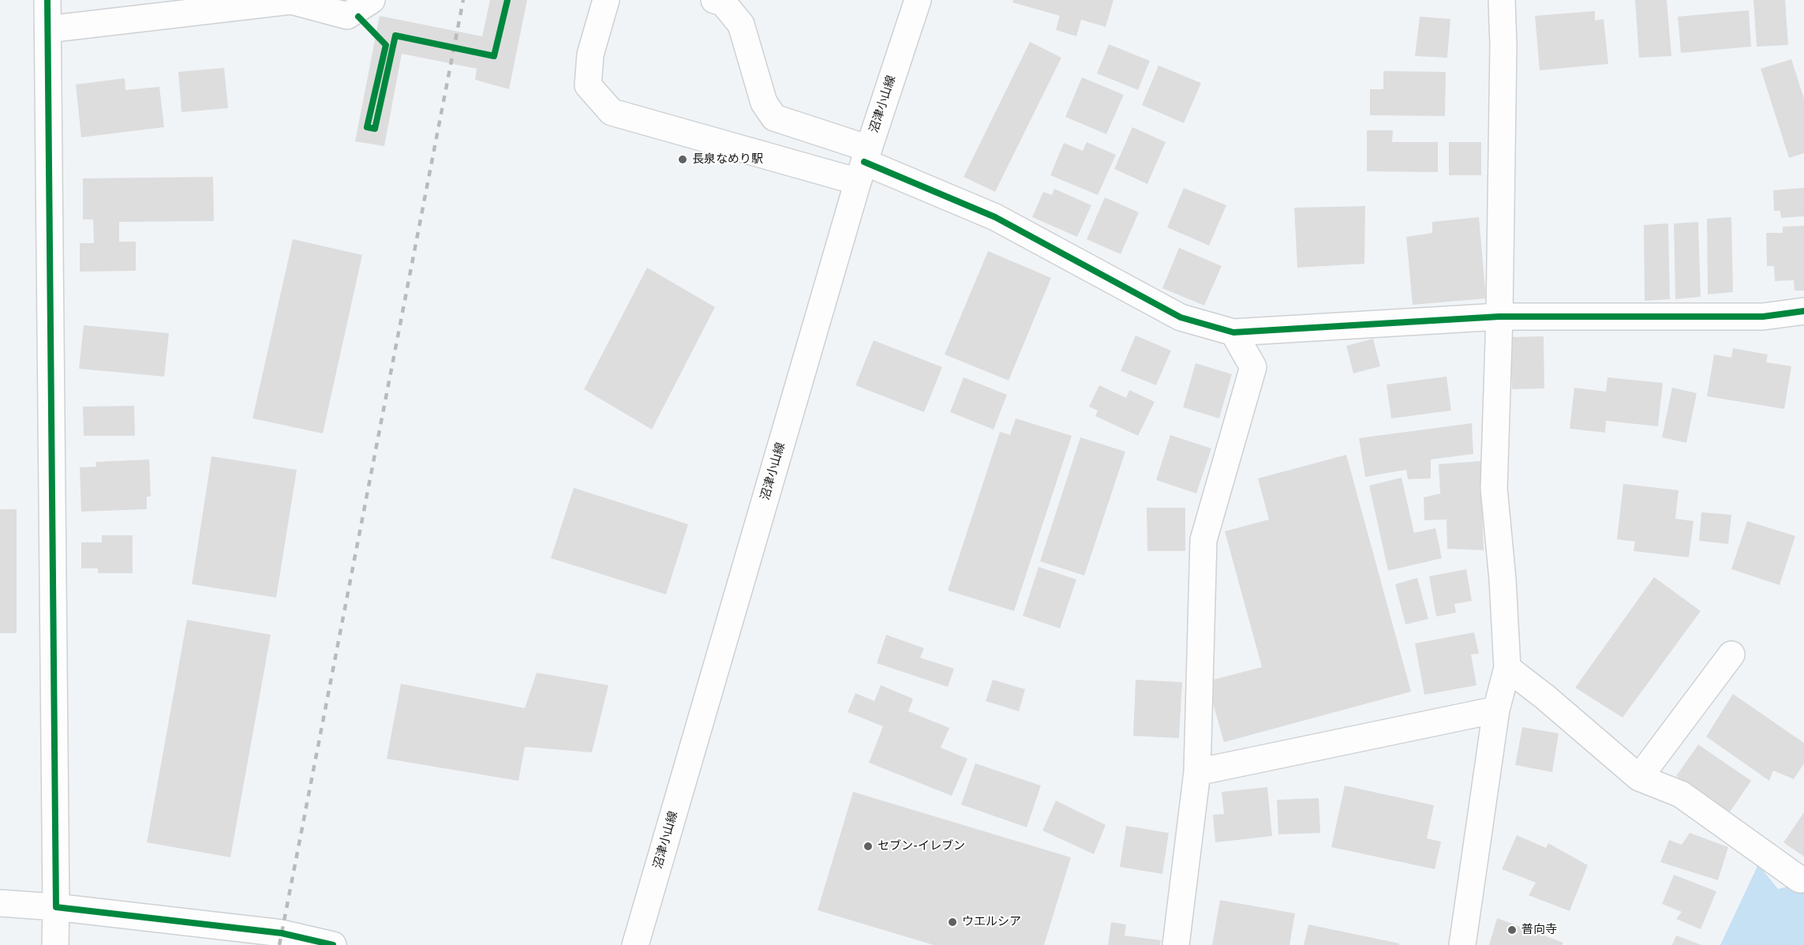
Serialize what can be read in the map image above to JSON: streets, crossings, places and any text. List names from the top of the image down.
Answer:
{
  "streets": {
    "street": ["沼津小山線"]
  },
  "places": [
    "長泉なめり駅",
    "セブン-イレブン",
    "ウエルシア",
    "普向寺"
  ]
}
